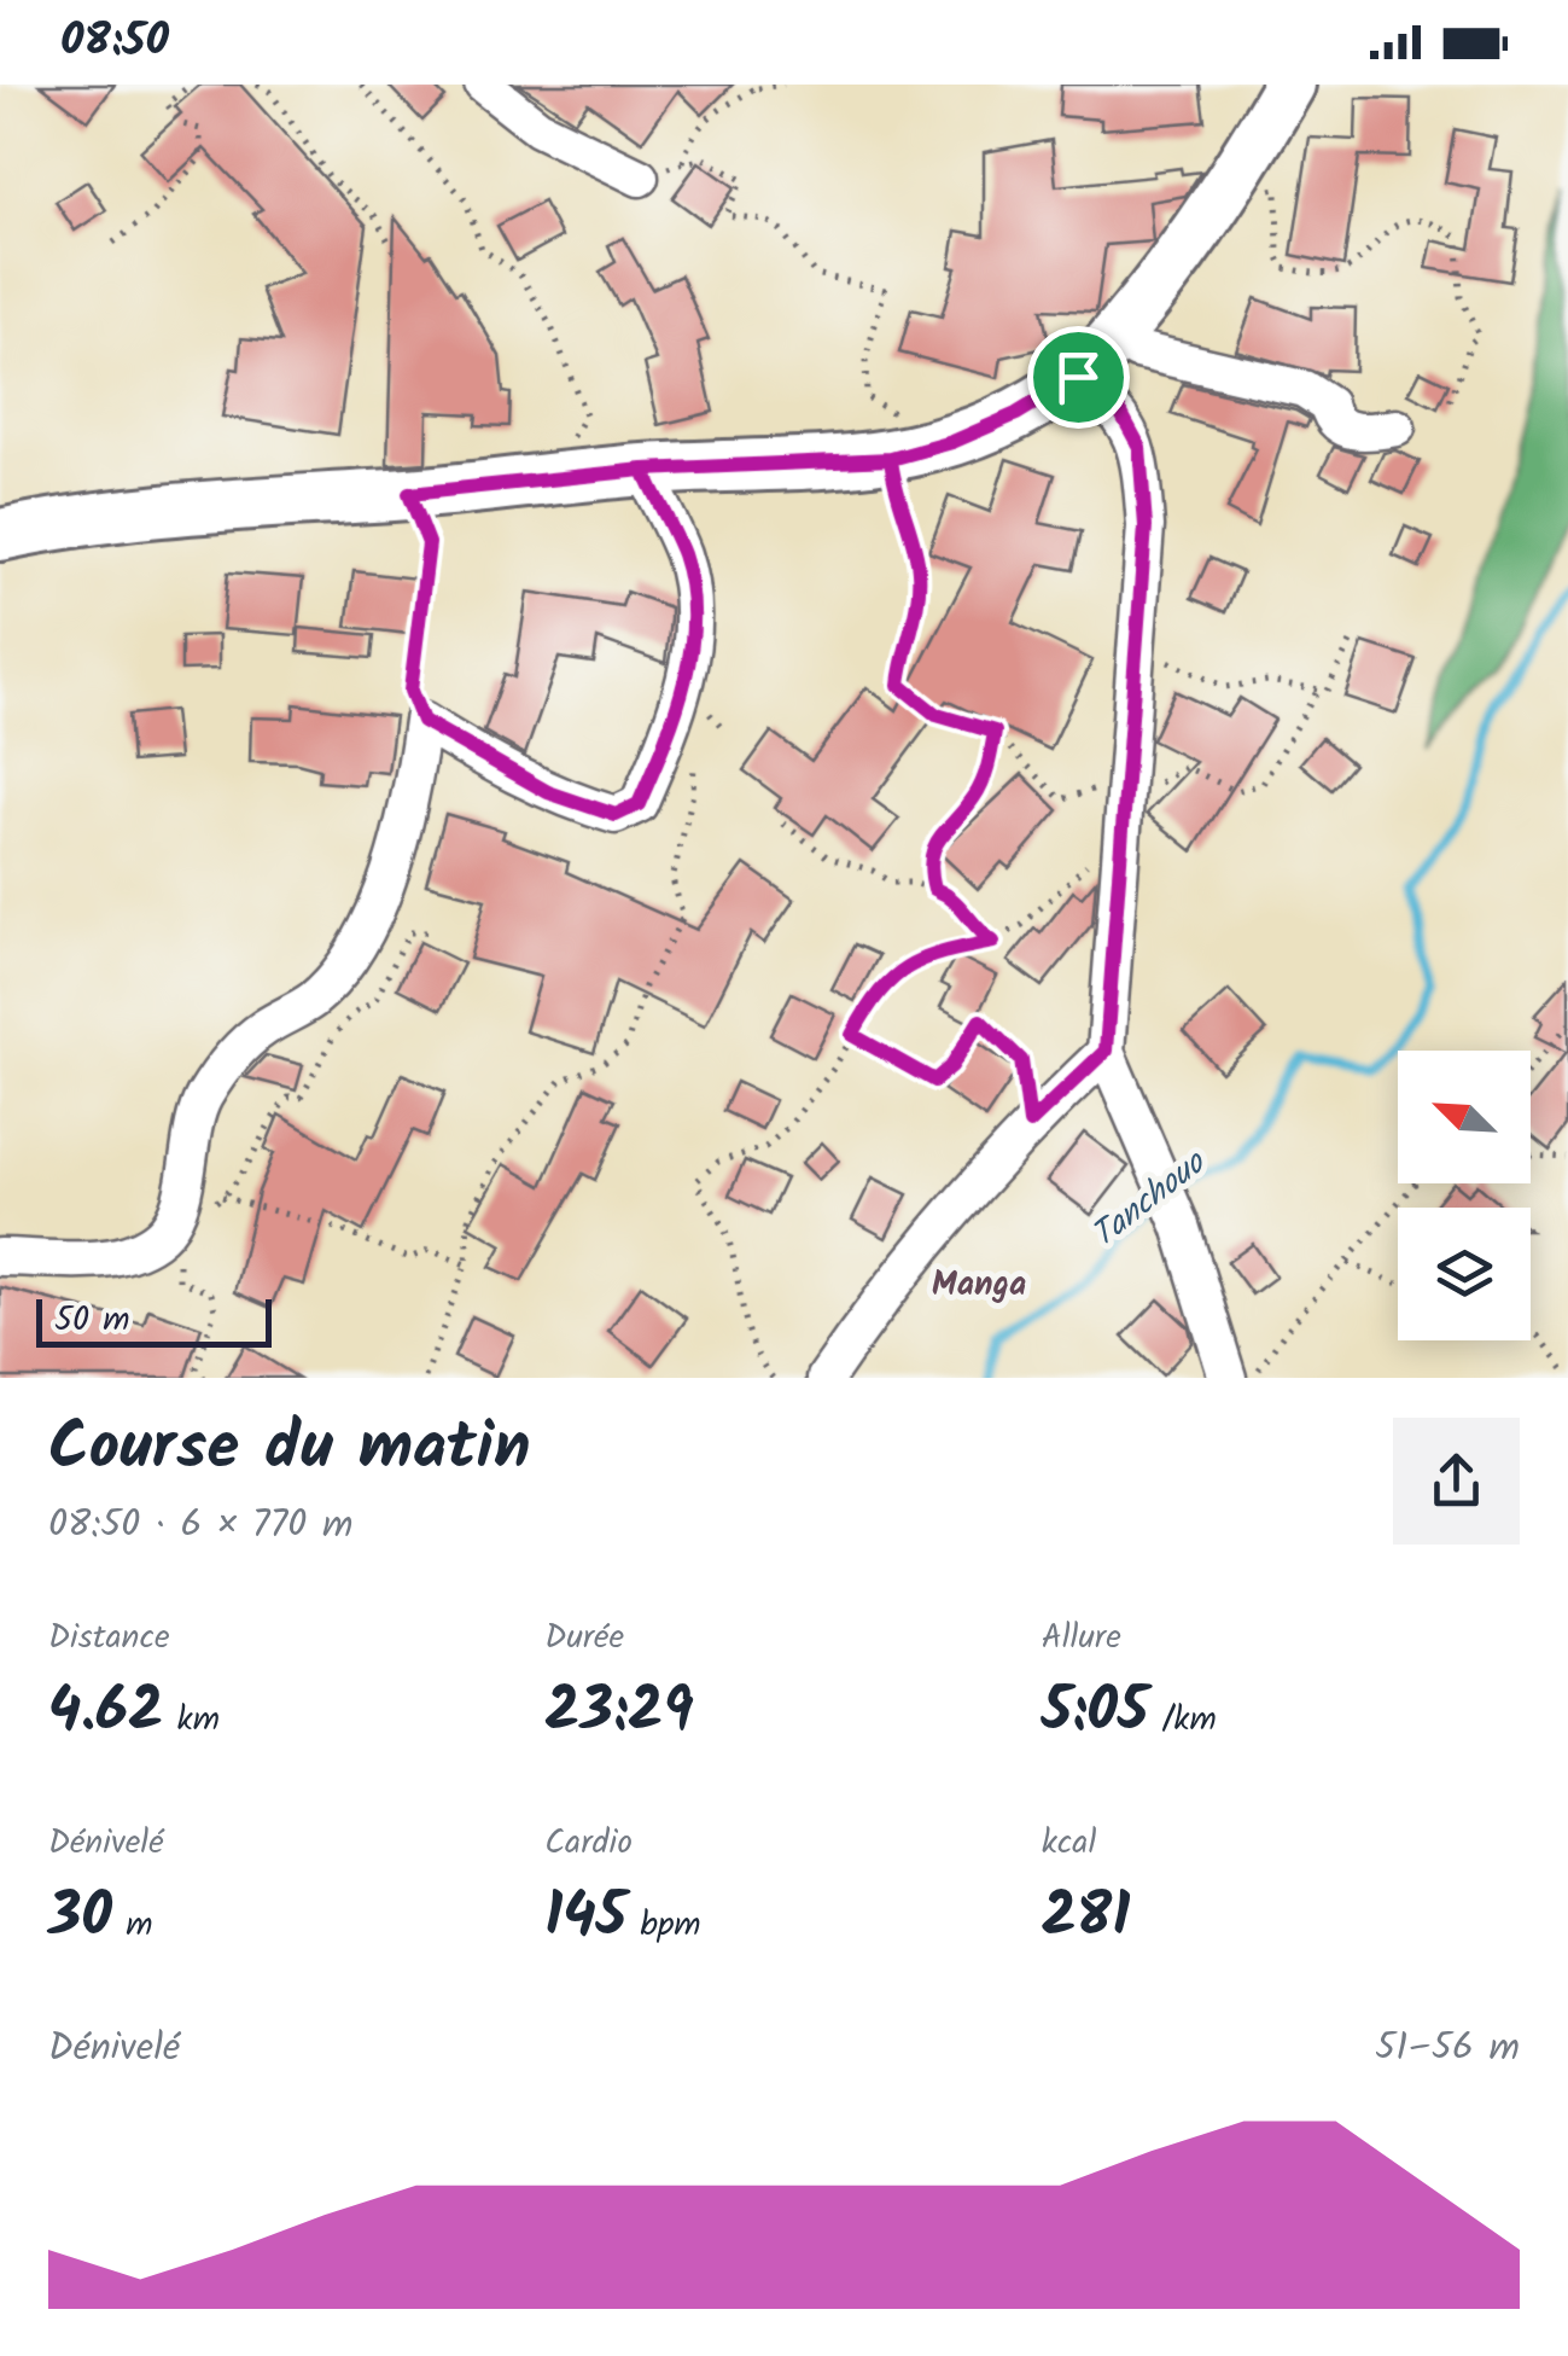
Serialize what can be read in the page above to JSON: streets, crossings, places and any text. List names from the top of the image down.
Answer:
{
  "districts": ["Manga"],
  "water": ["Tanchouo"],
  "scale_bar": "50 m",
  "north": "top left",
  "page": {
    "status": "08:50",
    "scale": "50 m",
    "heading": ["Course du matin", "08:50 · 6 × 770 m"],
    "stats": [
      ["Distance", "4.62 km"],
      ["Durée", "23:29"],
      ["Allure", "5:05 /km"],
      ["Dénivelé", "30 m"],
      ["Cardio", "145 bpm"],
      ["kcal", "281"]
    ],
    "chart": ["Dénivelé", "51–56 m"]
  }
}
